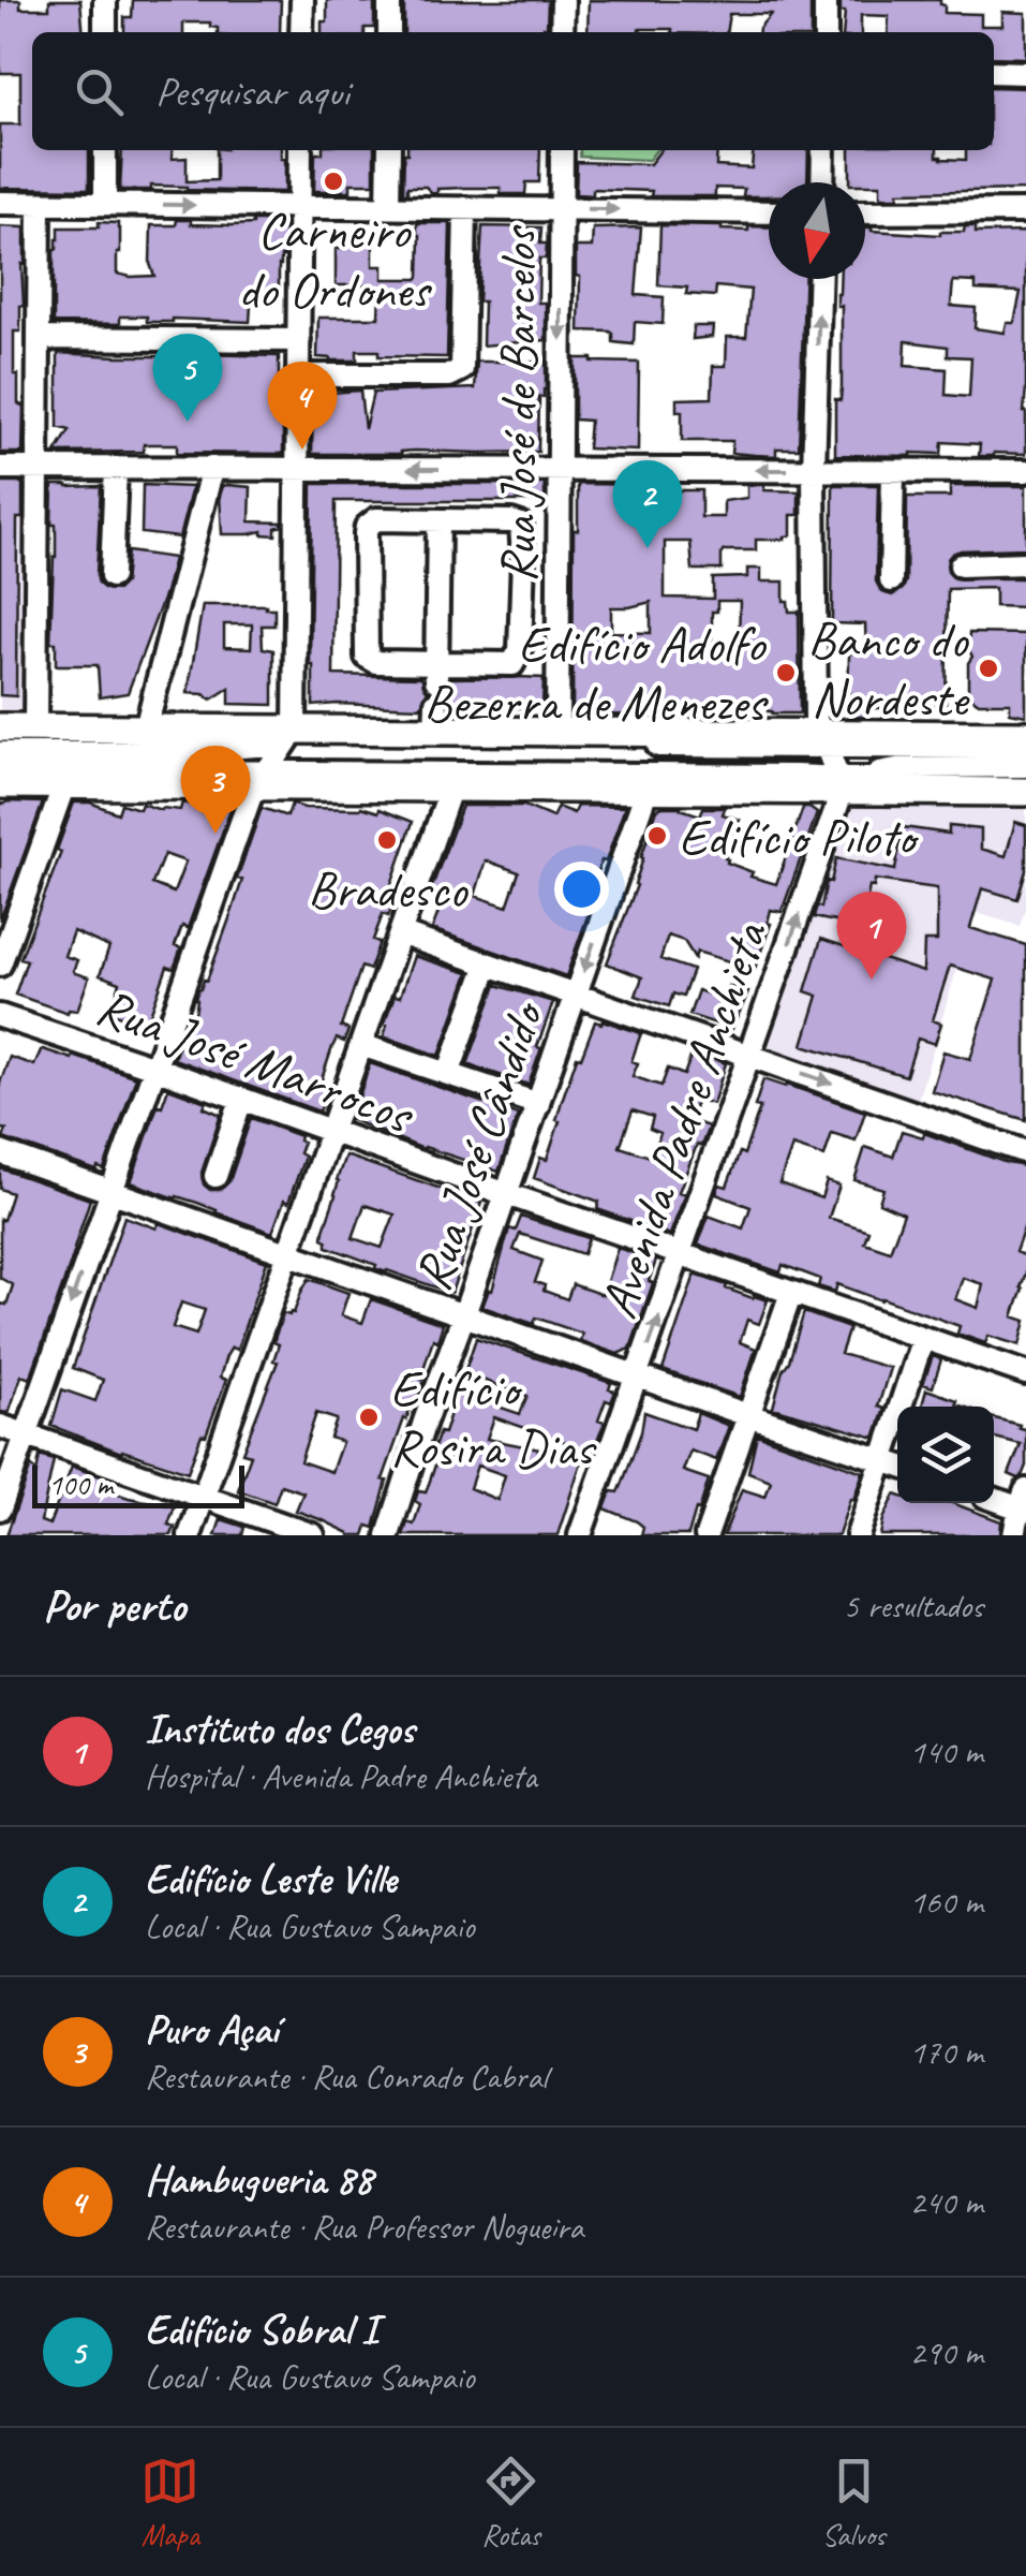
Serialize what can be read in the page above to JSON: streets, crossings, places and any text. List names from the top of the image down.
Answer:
{
  "streets": {
    "street": [
      "Rua José de Barcelos",
      "Rua José Marrocos",
      "Avenida Padre Anchieta",
      "Rua José Cândido"
    ]
  },
  "crossings": [
    ["Rua José Marrocos", "Avenida Padre Anchieta"],
    ["Rua José Marrocos", "Rua José Cândido"]
  ],
  "one_way": ["Rua José de Barcelos"],
  "places": [
    "Carneiro do Ordones",
    "Banco do Nordeste",
    "Edifício Adolfo Bezerra de Menezes",
    "Edifício Piloto",
    "Bradesco",
    "Edifício Rosira Dias"
  ],
  "scale_bar": "100 m",
  "north": "bottom",
  "page": {
    "search": "Pesquisar aqui",
    "pins": [
      "5",
      "4",
      "2",
      "3",
      "1"
    ],
    "scale": "100 m",
    "heading": ["Por perto", "5 resultados"],
    "list": [
      {
        "mark": "1",
        "name": "Instituto dos Cegos",
        "note": "Hospital · Avenida Padre Anchieta",
        "value": "140 m"
      },
      {
        "mark": "2",
        "name": "Edifício Leste Ville",
        "note": "Local · Rua Gustavo Sampaio",
        "value": "160 m"
      },
      {
        "mark": "3",
        "name": "Puro Açaí",
        "note": "Restaurante · Rua Conrado Cabral",
        "value": "170 m"
      },
      {
        "mark": "4",
        "name": "Hambugueria 88",
        "note": "Restaurante · Rua Professor Nogueira",
        "value": "240 m"
      },
      {
        "mark": "5",
        "name": "Edifício Sobral I",
        "note": "Local · Rua Gustavo Sampaio",
        "value": "290 m"
      }
    ],
    "nav": ["Mapa", "Rotas", "Salvos"]
  }
}
